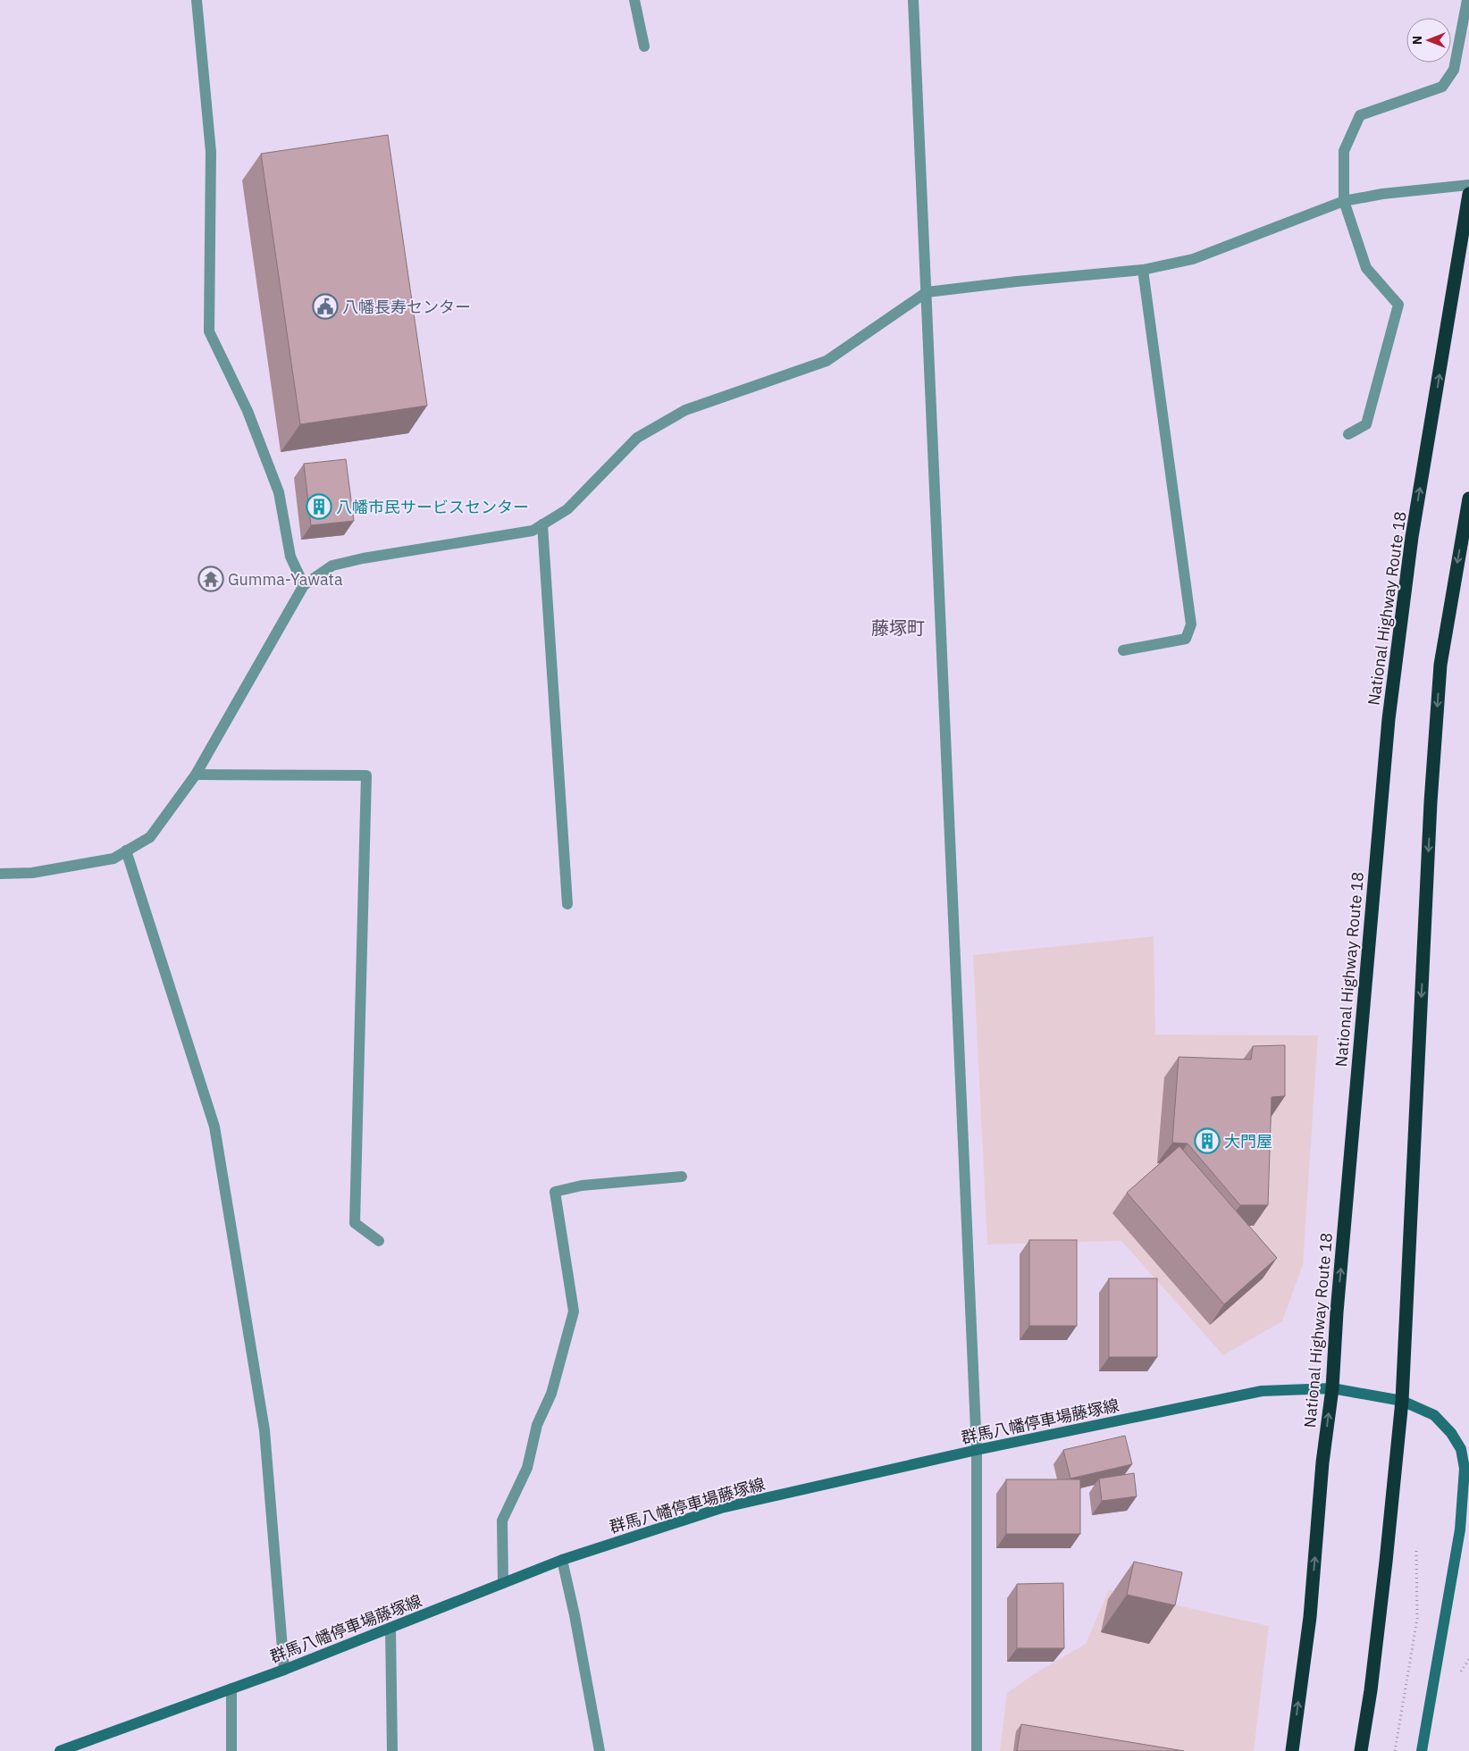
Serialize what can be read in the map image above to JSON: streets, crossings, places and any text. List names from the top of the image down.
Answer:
{
  "streets": {
    "highway": ["National Highway Route 18"],
    "main road": ["群馬八幡停車場藤塚線"]
  },
  "crossings": [
    ["National Highway Route 18", "群馬八幡停車場藤塚線"]
  ],
  "districts": ["藤塚町"],
  "places": {
    "public building": ["八幡長寿センター"],
    "building": ["八幡市民サービスセンター", "大門屋"],
    "temple": ["Gumma-Yawata"]
  },
  "north": "left"
}
